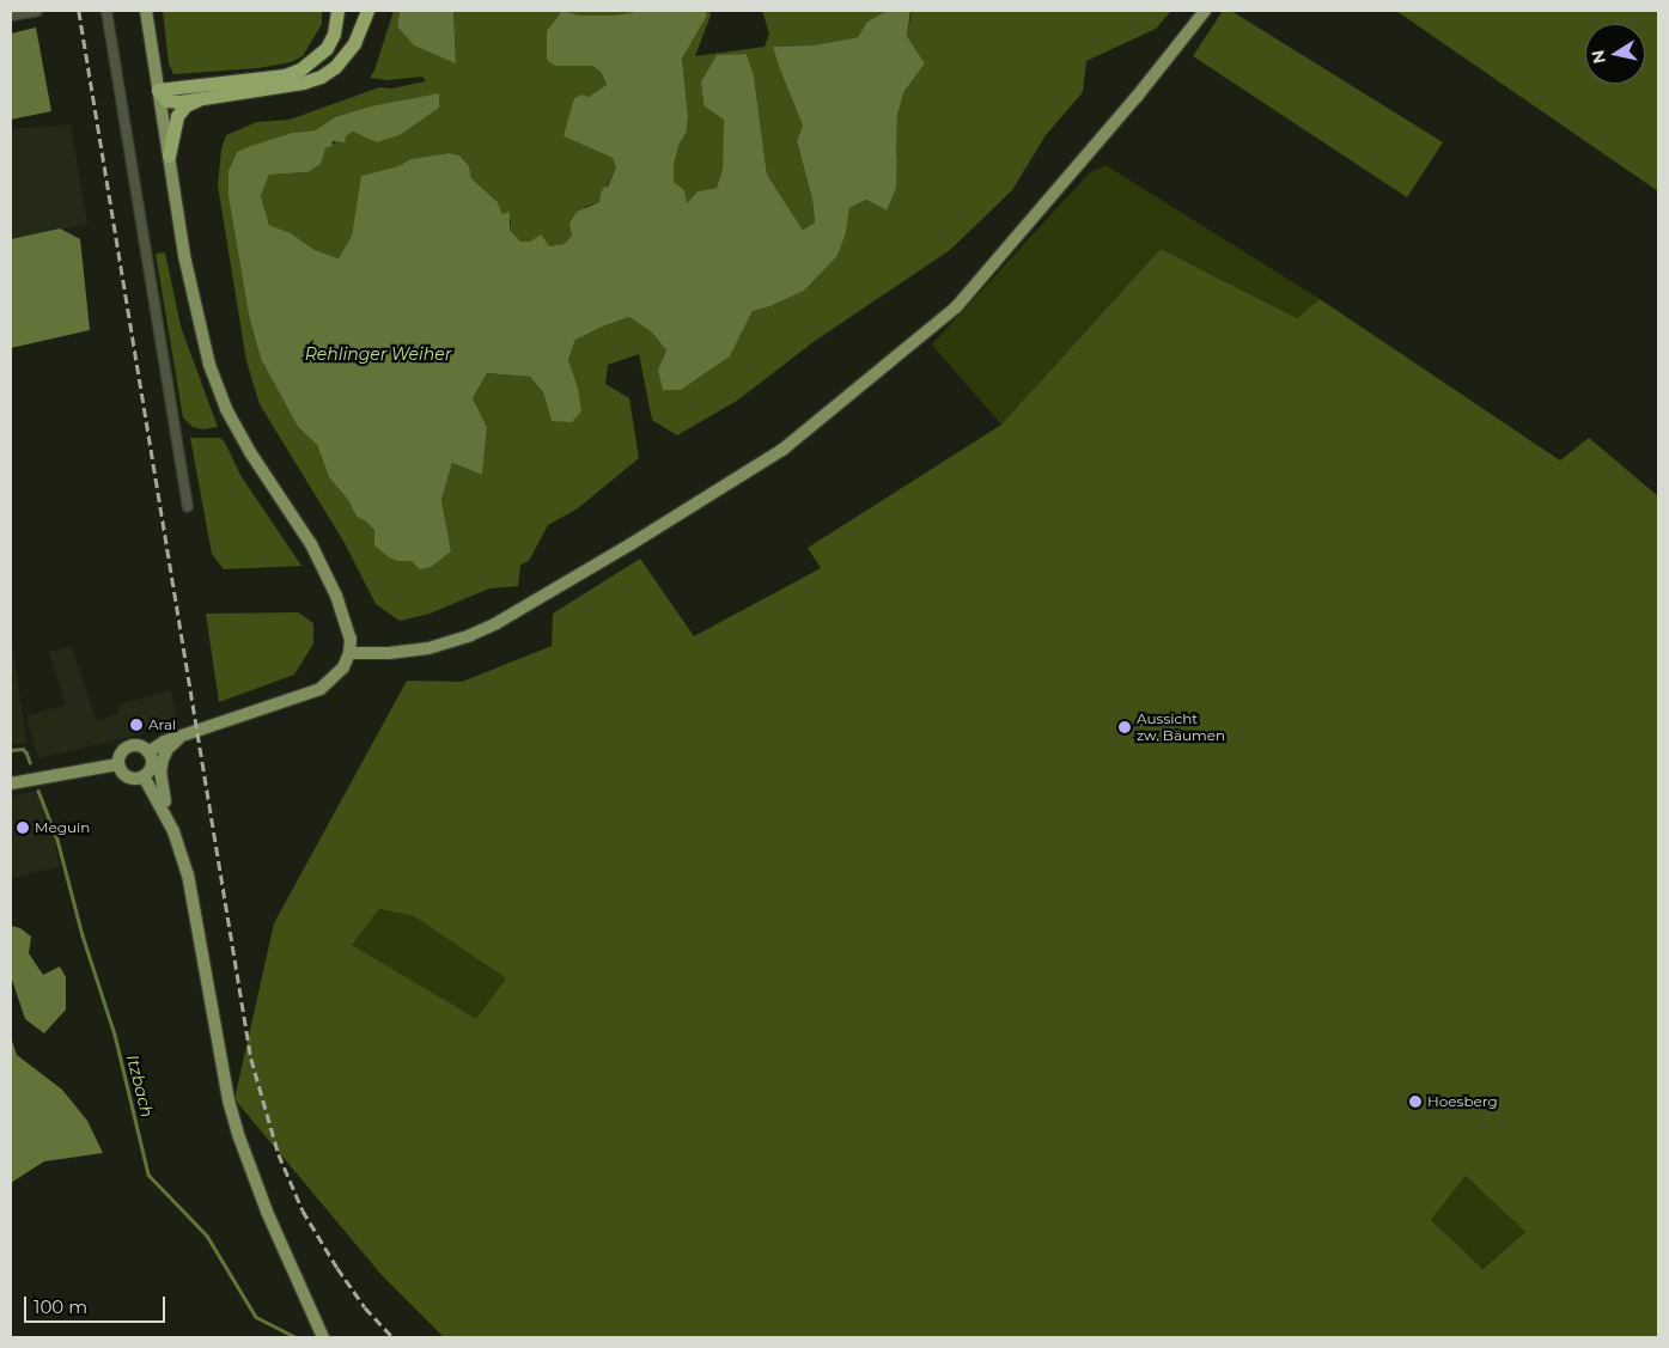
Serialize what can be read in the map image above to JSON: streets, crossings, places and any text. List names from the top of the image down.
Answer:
{
  "water": ["Rehlinger Weiher", "Itzbach"],
  "places": [
    "Aral",
    "Aussicht zw. Bäumen",
    "Meguin",
    "Hoesberg"
  ],
  "scale_bar": "100 m",
  "north": "left"
}
